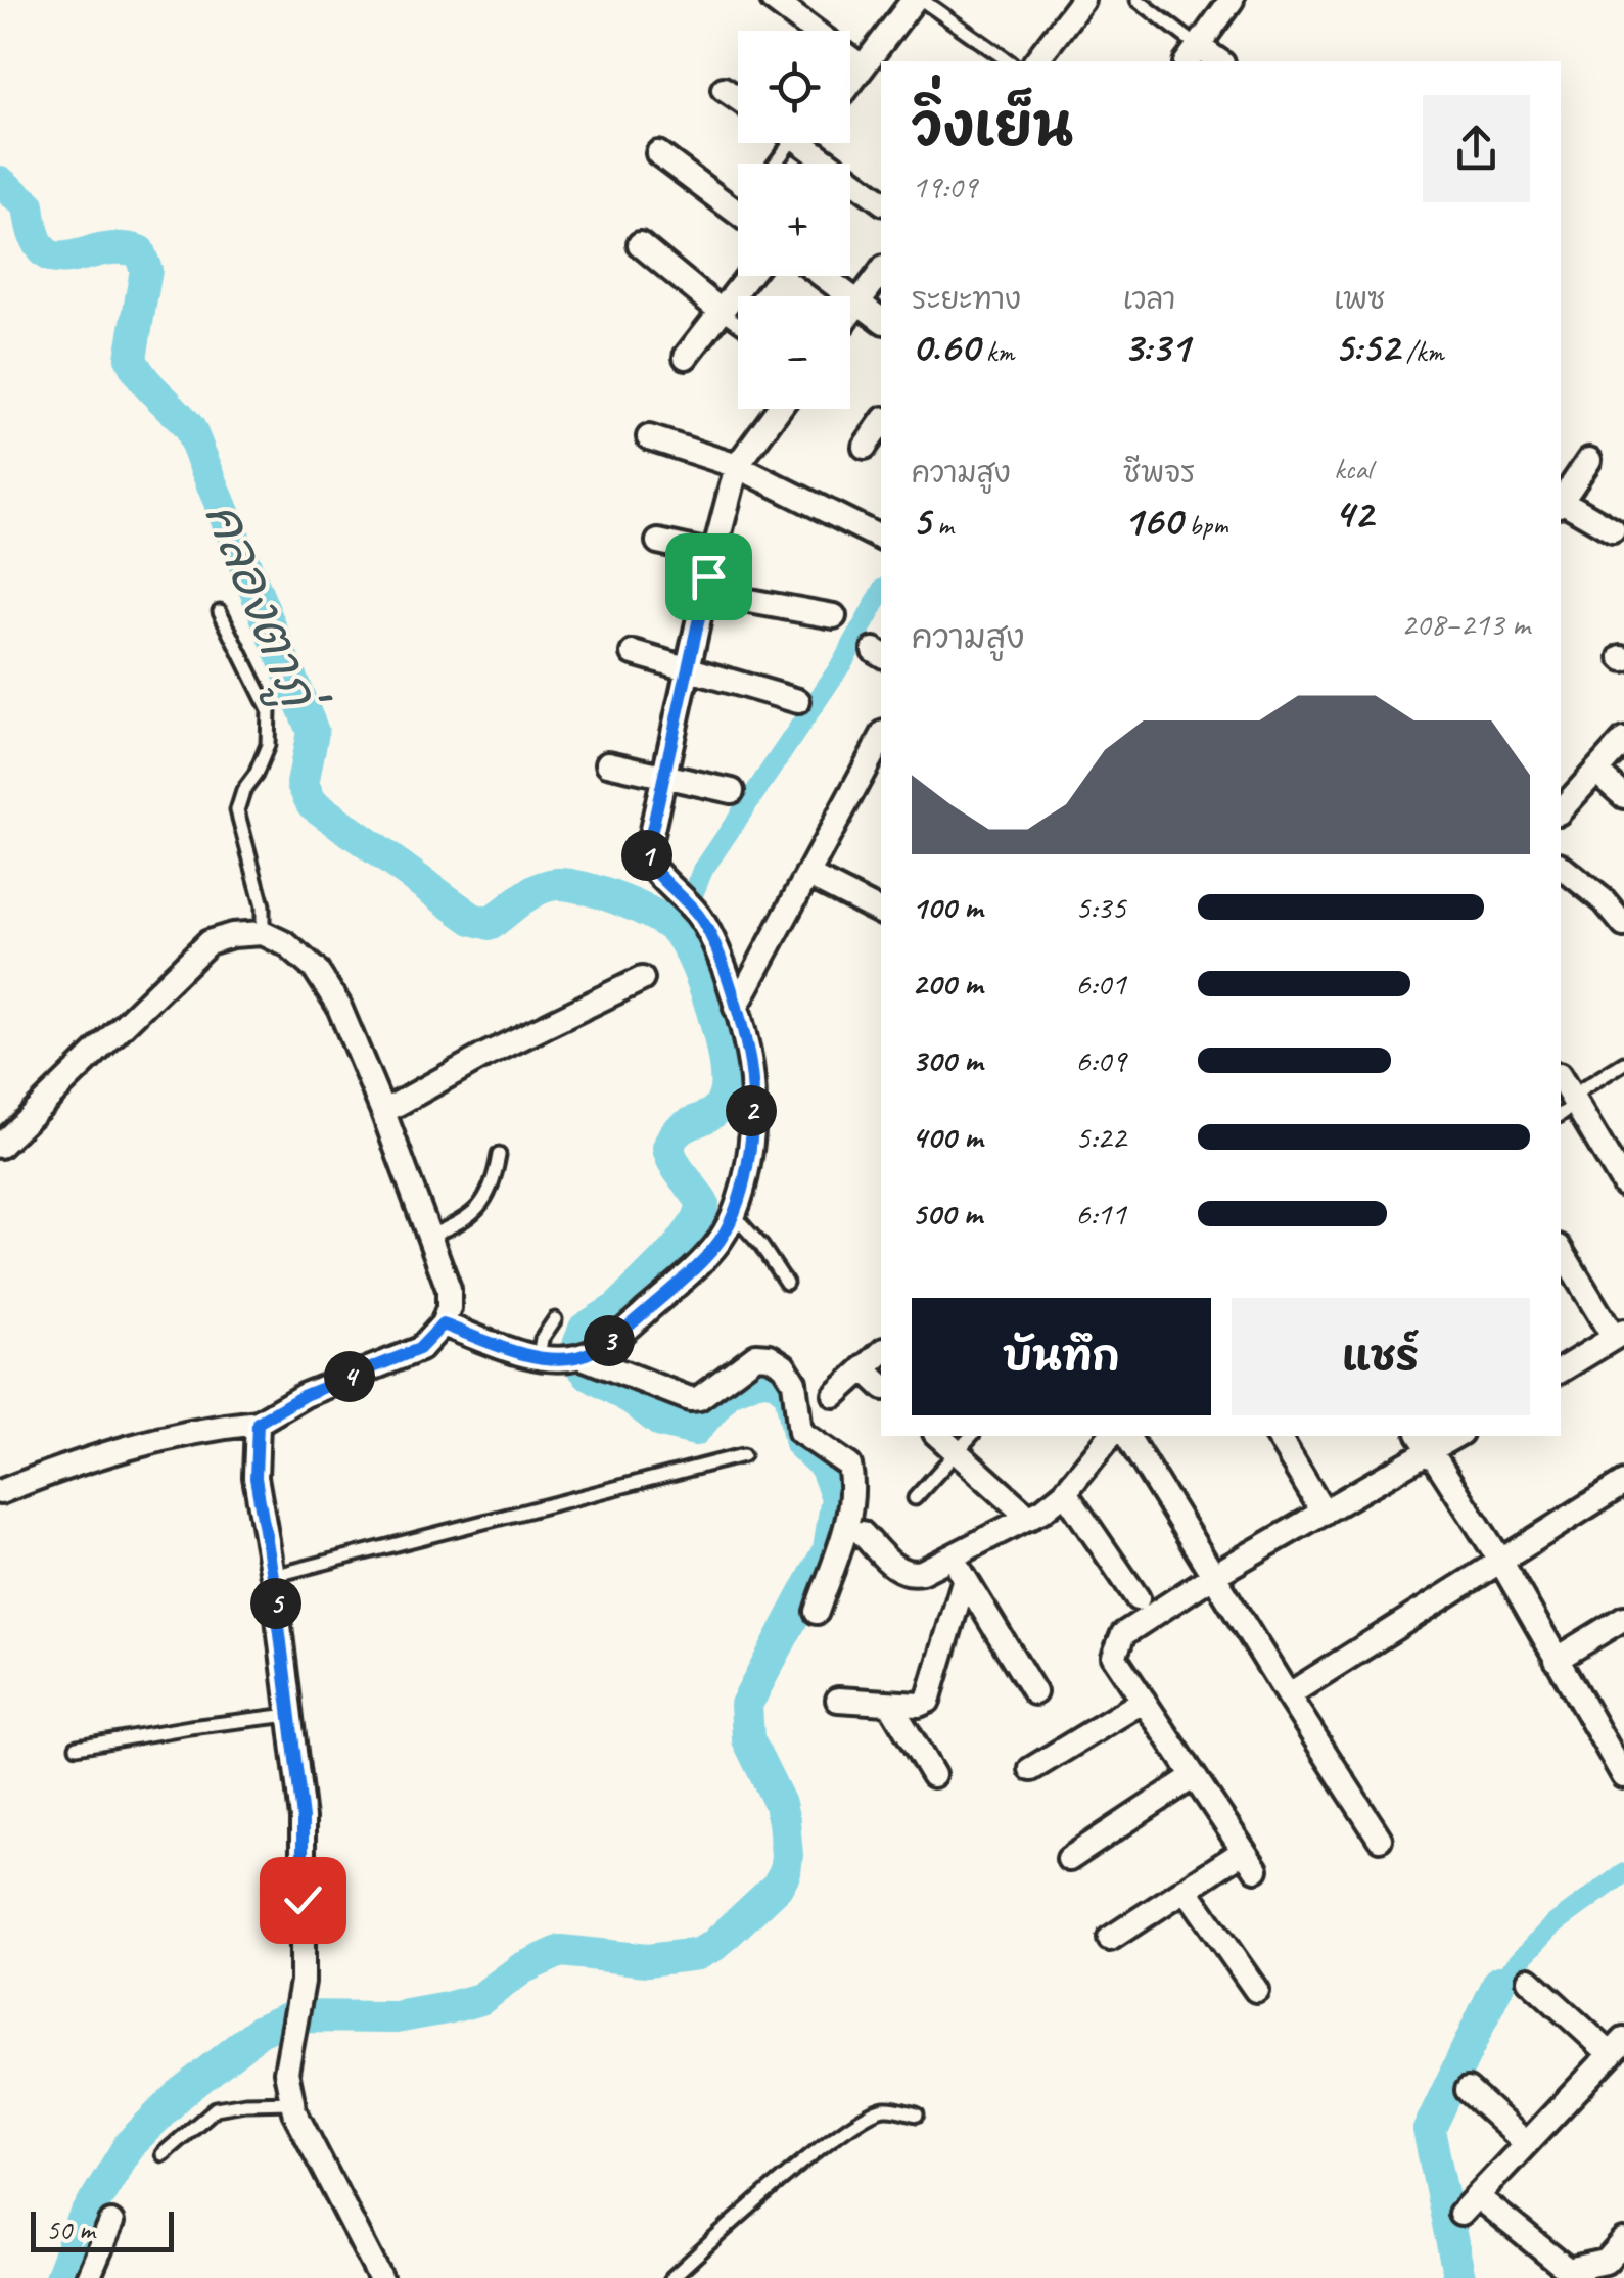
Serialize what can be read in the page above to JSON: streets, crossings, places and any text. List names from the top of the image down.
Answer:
{
  "water": ["คลองตาภู่"],
  "scale_bar": "50 m",
  "page": {
    "map_buttons": ["+", "−"],
    "heading": ["วิ่งเย็น", "19:09"],
    "stats": [
      ["ระยะทาง", "0.60 km"],
      ["เวลา", "3:31"],
      ["เพซ", "5:52 /km"],
      ["ความสูง", "5 m"],
      ["ชีพจร", "160 bpm"],
      ["kcal", "42"]
    ],
    "chart": ["ความสูง", "208–213 m"],
    "pins": [
      "1",
      "2",
      "3",
      "4",
      "5"
    ],
    "list": [
      {
        "name": "100 m",
        "note": "5:35"
      },
      {
        "name": "200 m",
        "note": "6:01"
      },
      {
        "name": "300 m",
        "note": "6:09"
      },
      {
        "name": "400 m",
        "note": "5:22"
      },
      {
        "name": "500 m",
        "note": "6:11"
      }
    ],
    "buttons": ["บันทึก", "แชร์"],
    "scale": "50 m"
  }
}
